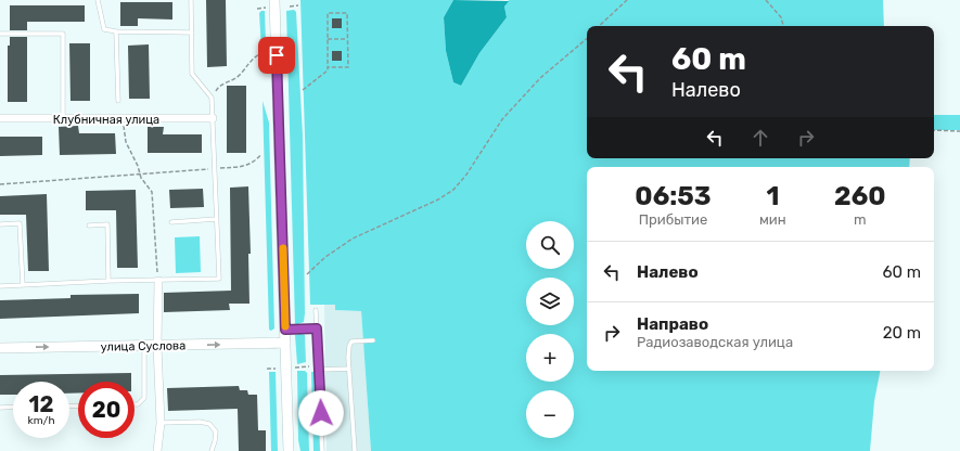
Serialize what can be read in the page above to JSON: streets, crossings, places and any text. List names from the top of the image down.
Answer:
{
  "streets": {
    "street": ["Клубничная улица", "улица Суслова"]
  },
  "one_way": ["улица Суслова"],
  "page": {
    "turn": ["60 m", "Налево"],
    "eta": [
      "06:53",
      "Прибытие",
      "1",
      "мин",
      "260",
      "m"
    ],
    "map_buttons": ["+", "−"],
    "list": [
      {
        "name": "Налево",
        "value": "60 m"
      },
      {
        "name": "Направо",
        "note": "Радиозаводская улица",
        "value": "20 m"
      }
    ],
    "speed": "12 km/h",
    "limit": "20"
  }
}
